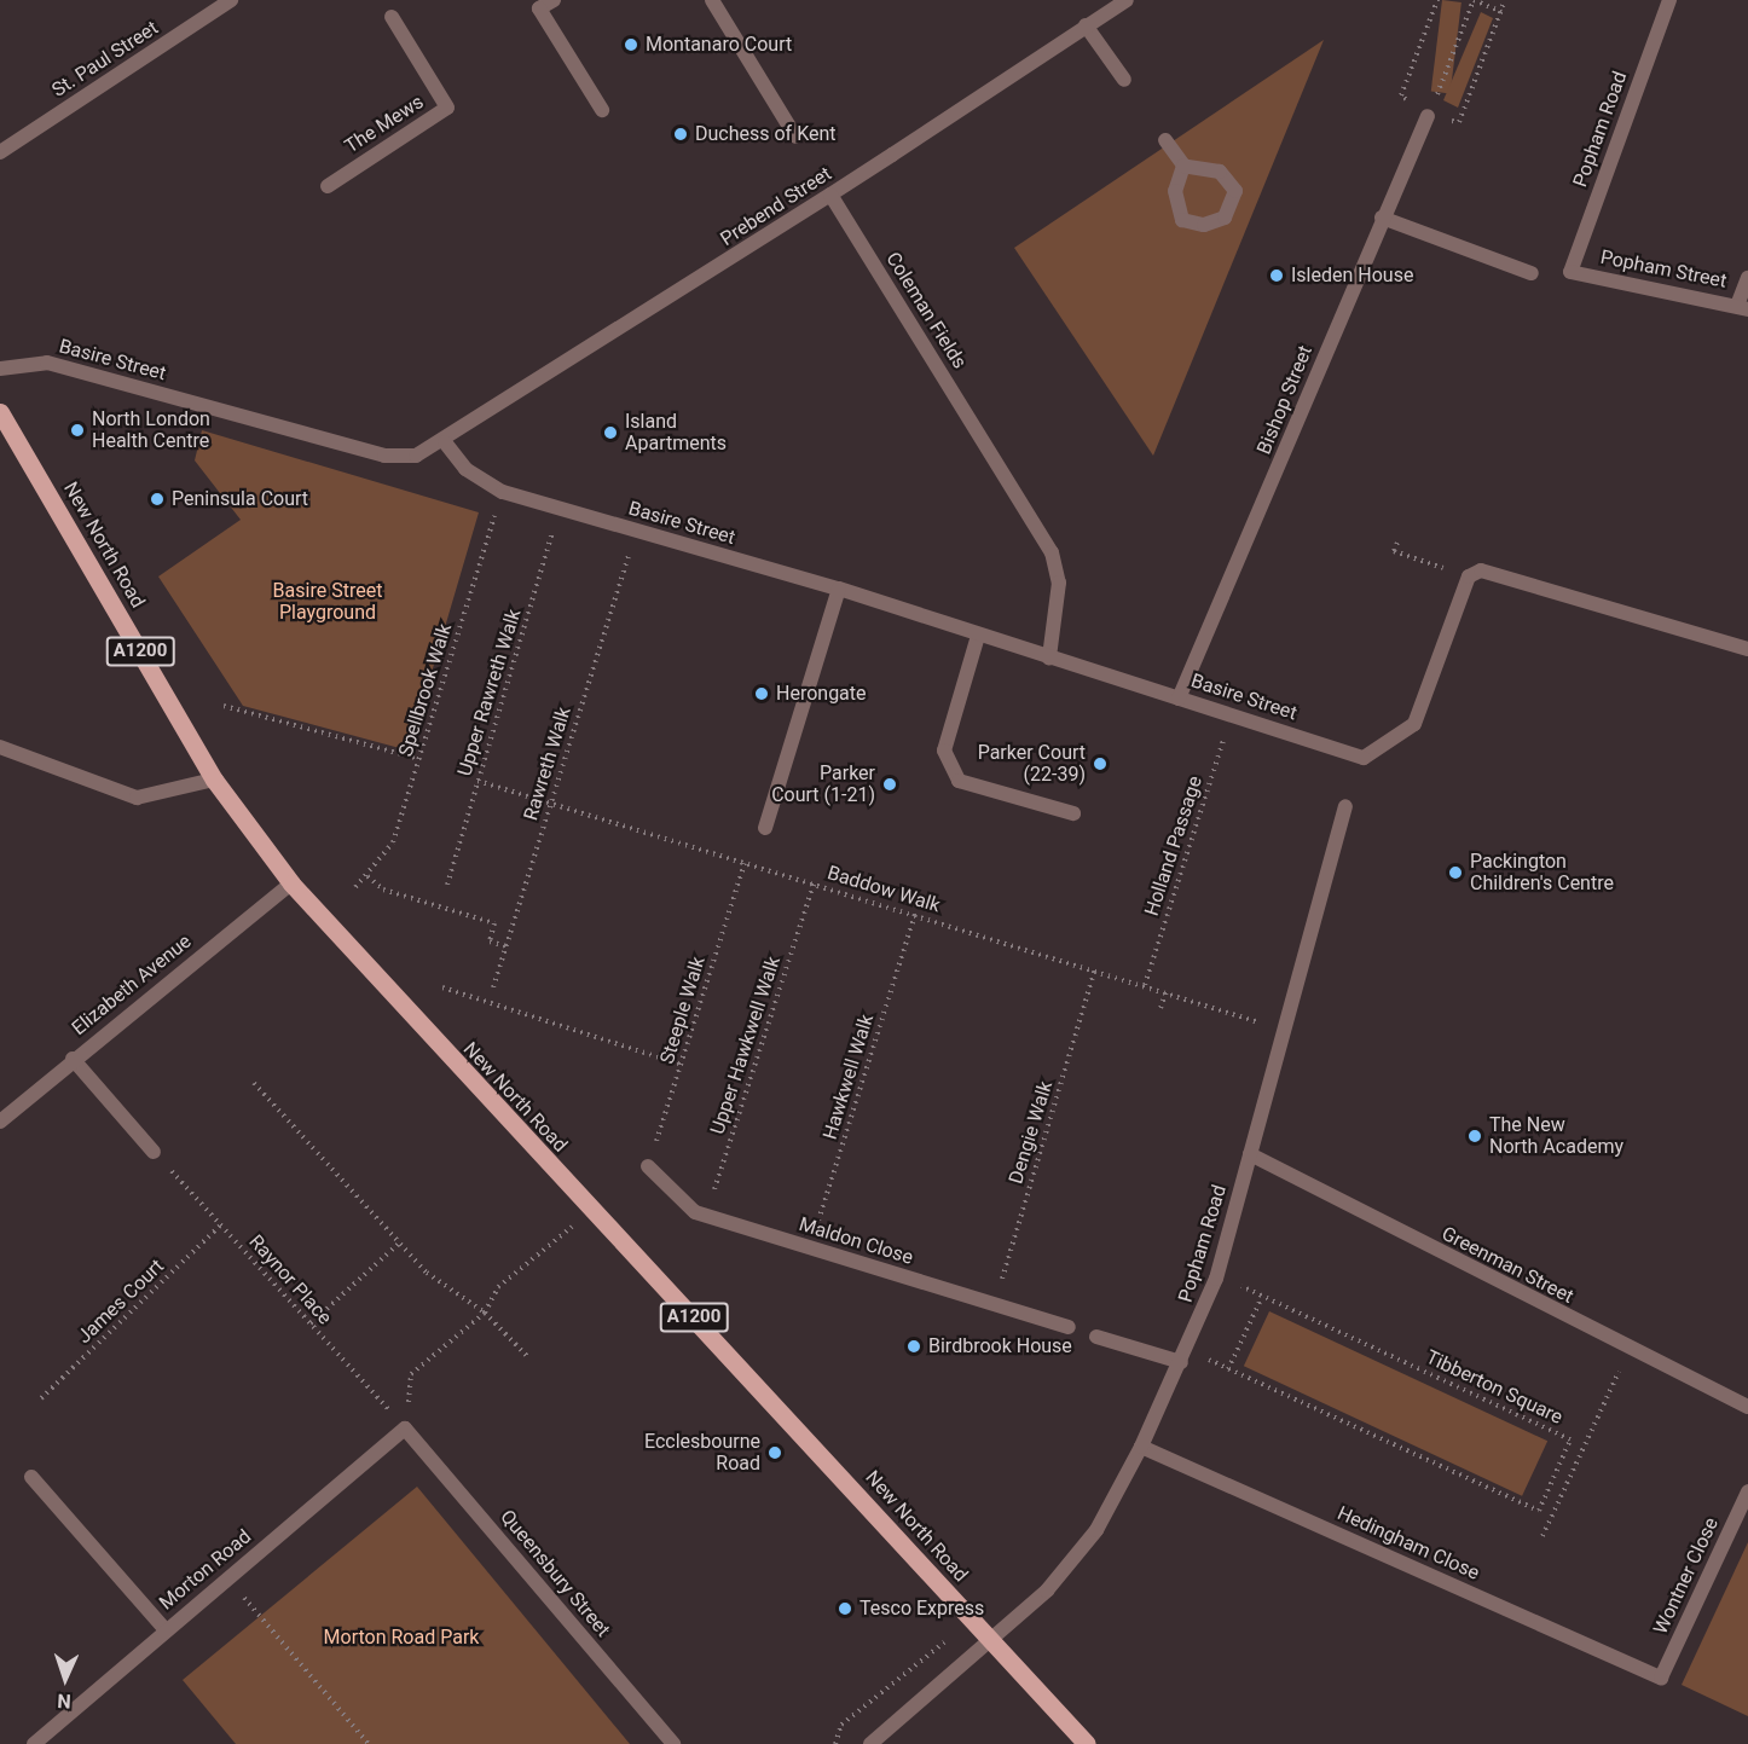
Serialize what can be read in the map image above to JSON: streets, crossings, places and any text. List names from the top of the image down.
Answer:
{
  "streets": {
    "main road": ["New North Road", "A1200"],
    "street": [
      "St. Paul Street",
      "The Mews",
      "Popham Road",
      "Prebend Street",
      "Popham Street",
      "Coleman Fields",
      "Basire Street",
      "Bishop Street",
      "Elizabeth Avenue",
      "Maldon Close",
      "Greenman Street",
      "Hedingham Close",
      "Morton Road",
      "Queensbury Street",
      "Wontner Close"
    ],
    "path": [
      "Spellbrook Walk",
      "Upper Rawreth Walk",
      "Rawreth Walk",
      "Holland Passage",
      "Baddow Walk",
      "Steeple Walk",
      "Upper Hawkwell Walk",
      "Hawkwell Walk",
      "Dengie Walk",
      "Raynor Place",
      "James Court",
      "Tibberton Square"
    ]
  },
  "crossings": [
    ["Popham Road", "Popham Street"],
    ["Popham Road", "New North Road"],
    ["Popham Road", "Baddow Walk"],
    ["Popham Road", "Greenman Street"],
    ["Popham Road", "Hedingham Close"],
    ["Prebend Street", "Coleman Fields"],
    ["Prebend Street", "Basire Street"],
    ["Coleman Fields", "Basire Street"],
    ["Basire Street", "Bishop Street"],
    ["Basire Street", "Spellbrook Walk"],
    ["Basire Street", "Upper Rawreth Walk"],
    ["Basire Street", "Holland Passage"],
    ["New North Road", "Elizabeth Avenue"],
    ["Upper Rawreth Walk", "Baddow Walk"],
    ["Rawreth Walk", "Baddow Walk"],
    ["Holland Passage", "Baddow Walk"],
    ["Baddow Walk", "Steeple Walk"],
    ["Baddow Walk", "Upper Hawkwell Walk"],
    ["Baddow Walk", "Hawkwell Walk"],
    ["Baddow Walk", "Dengie Walk"],
    ["Steeple Walk", "Maldon Close"],
    ["Upper Hawkwell Walk", "Maldon Close"],
    ["Hawkwell Walk", "Maldon Close"],
    ["Dengie Walk", "Maldon Close"],
    ["Raynor Place", "James Court"],
    ["Raynor Place", "Morton Road"],
    ["Raynor Place", "Queensbury Street"],
    ["Hedingham Close", "Wontner Close"],
    ["Morton Road", "Queensbury Street"]
  ],
  "parks": ["Basire Street Playground", "Morton Road Park"],
  "places": [
    "Montanaro Court",
    "Duchess of Kent",
    "Isleden House",
    "North London Health Centre",
    "Island Apartments",
    "Peninsula Court",
    "Herongate",
    "Parker Court (22-39)",
    "Parker Court (1-21)",
    "Packington Children's Centre",
    "The New North Academy",
    "Birdbrook House",
    "Ecclesbourne Road",
    "Tesco Express"
  ],
  "north": "bottom"
}
